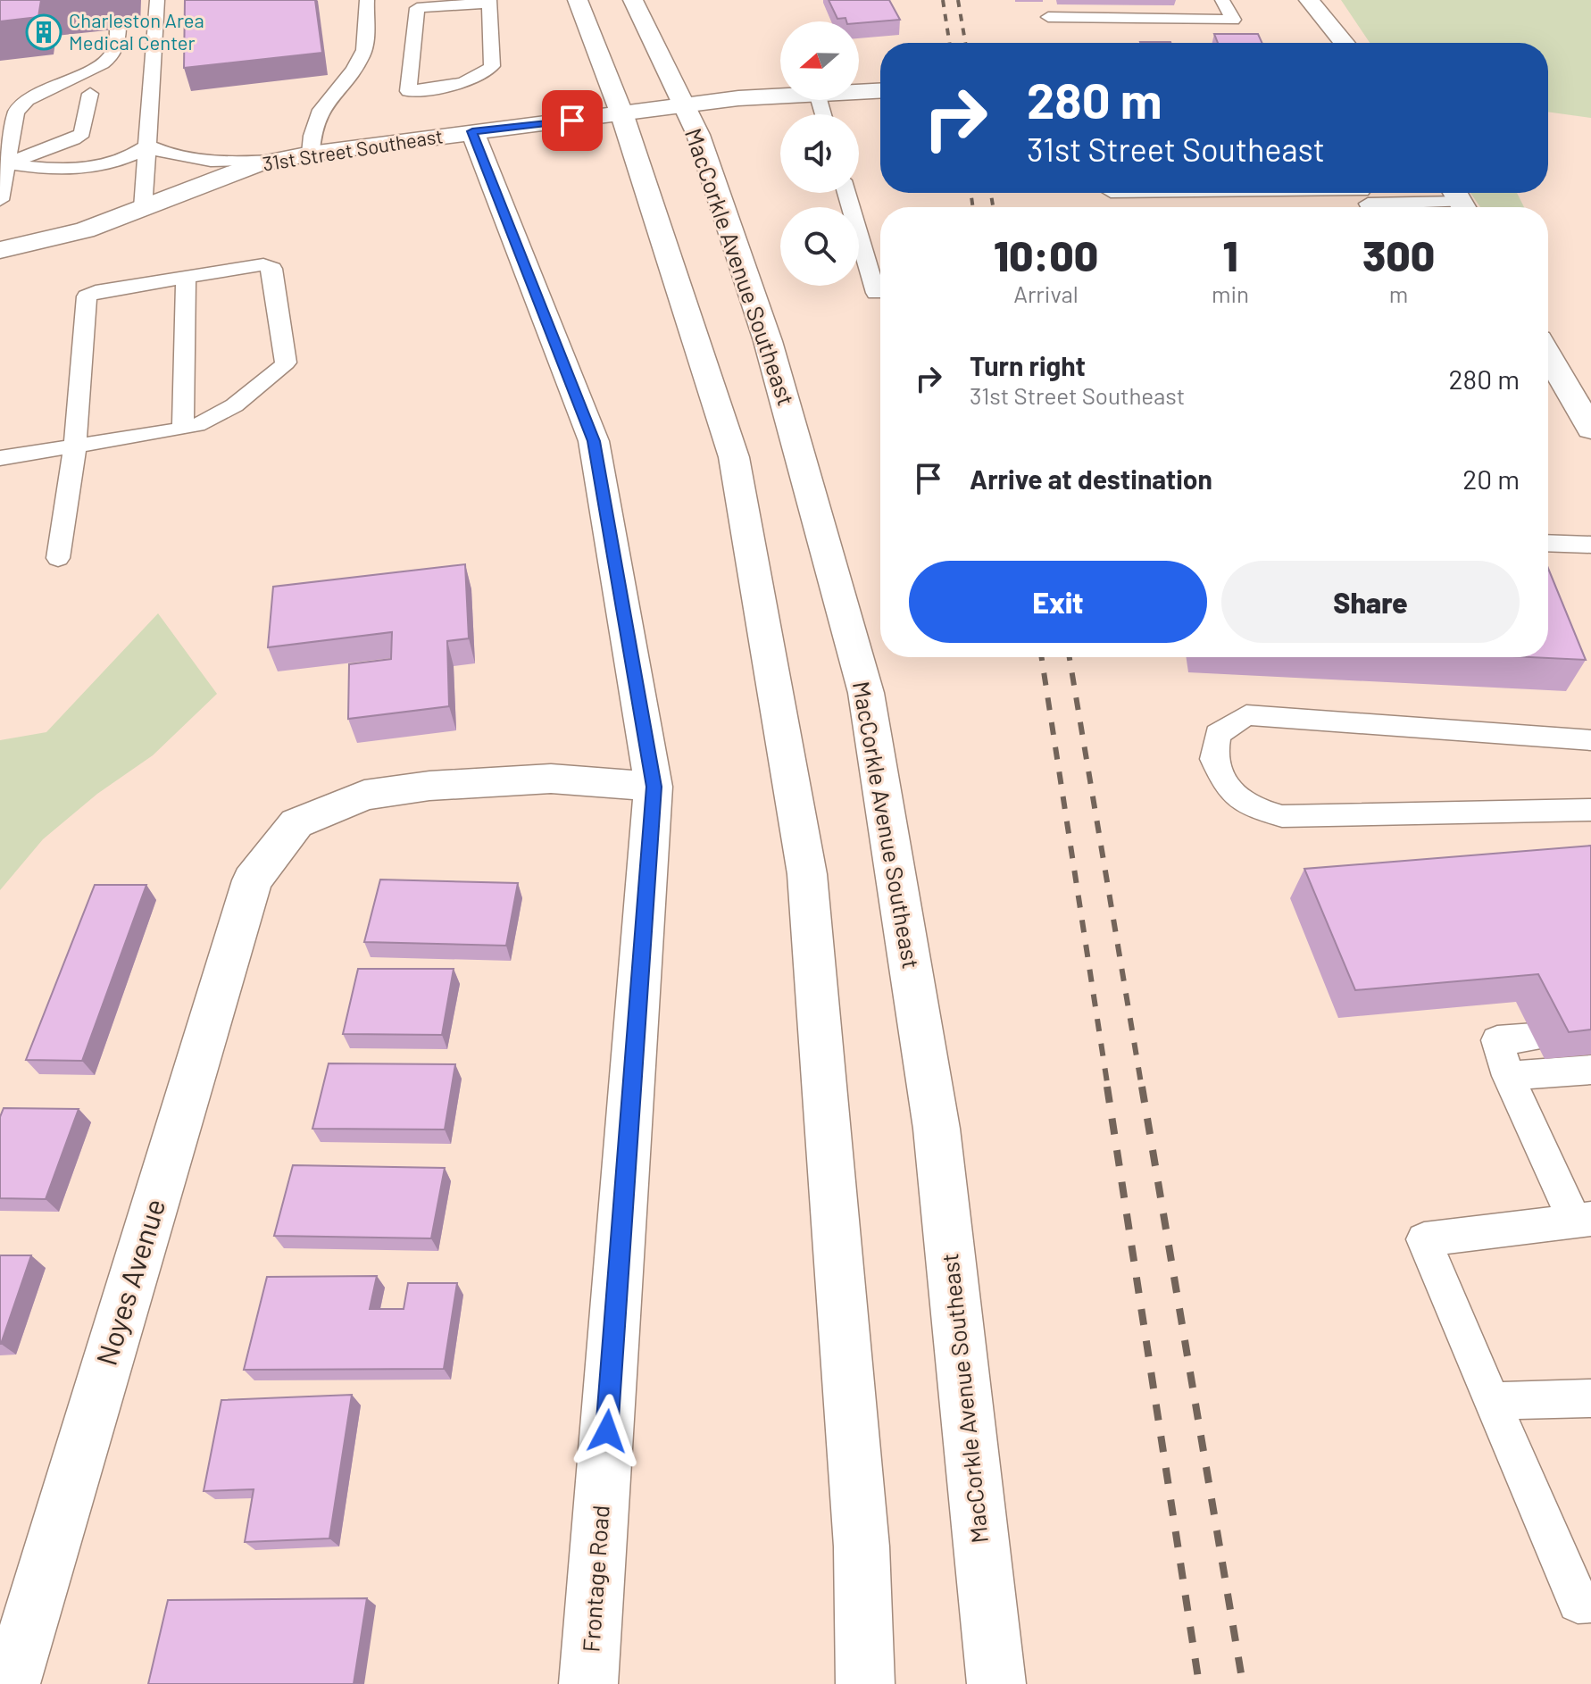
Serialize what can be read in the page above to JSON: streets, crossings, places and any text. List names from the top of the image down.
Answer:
{
  "streets": {
    "main road": [
      "31st Street Southeast",
      "MacCorkle Avenue Southeast",
      "Noyes Avenue",
      "Frontage Road"
    ]
  },
  "crossings": [
    ["31st Street Southeast", "MacCorkle Avenue Southeast"],
    ["31st Street Southeast", "Frontage Road"],
    ["Noyes Avenue", "Frontage Road"]
  ],
  "places": {
    "building": ["Charleston Area Medical Center"]
  },
  "north": "left",
  "page": {
    "turn": ["280 m", "31st Street Southeast"],
    "eta": [
      "10:00",
      "Arrival",
      "1",
      "min",
      "300",
      "m"
    ],
    "list": [
      {
        "name": "Turn right",
        "note": "31st Street Southeast",
        "value": "280 m"
      },
      {
        "name": "Arrive at destination",
        "value": "20 m"
      }
    ],
    "buttons": ["Exit", "Share"]
  }
}
